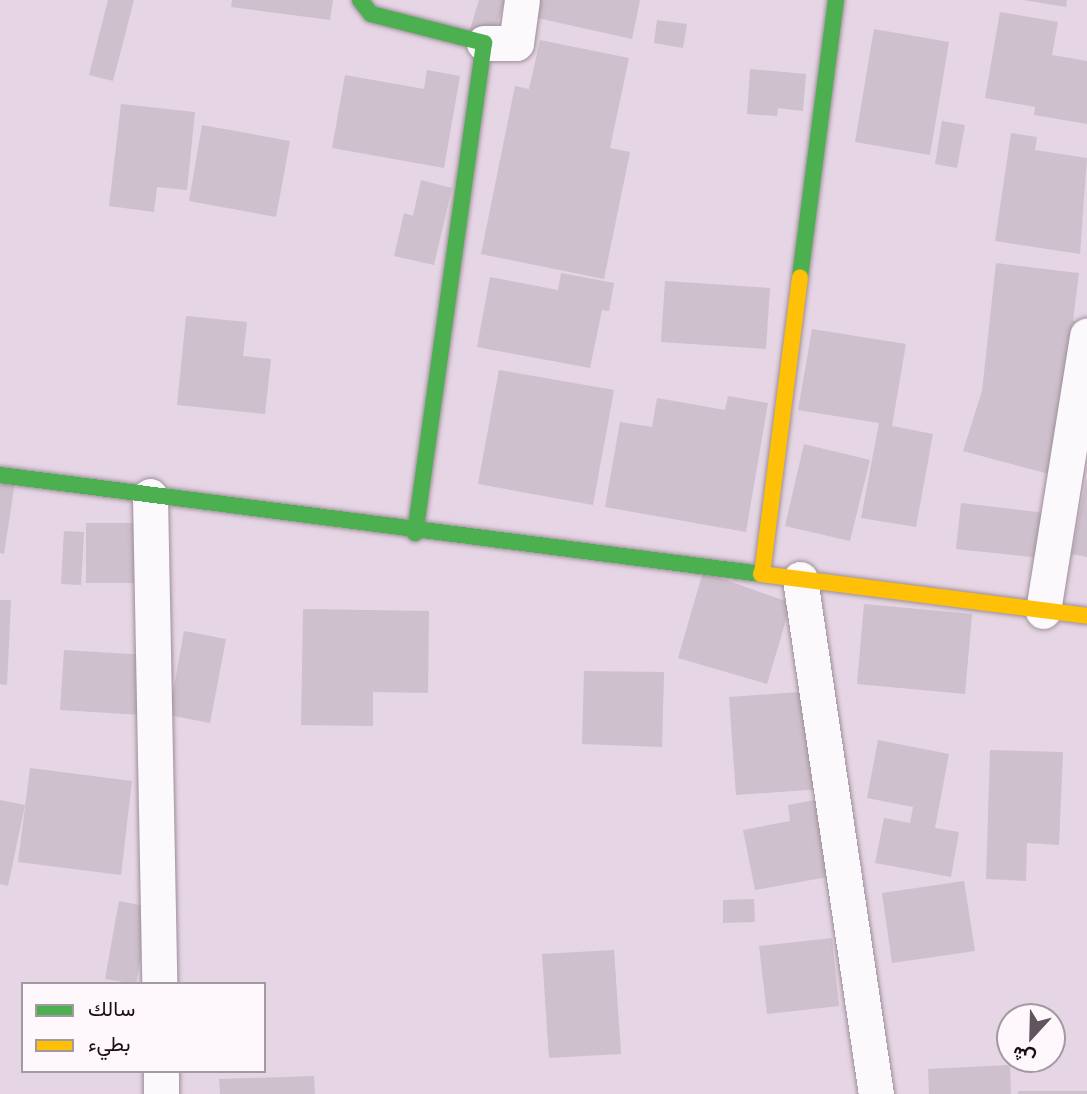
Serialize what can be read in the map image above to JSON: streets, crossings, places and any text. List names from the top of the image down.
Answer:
{
  "legend": ["سالك", "بطيء"],
  "north": "bottom"
}
